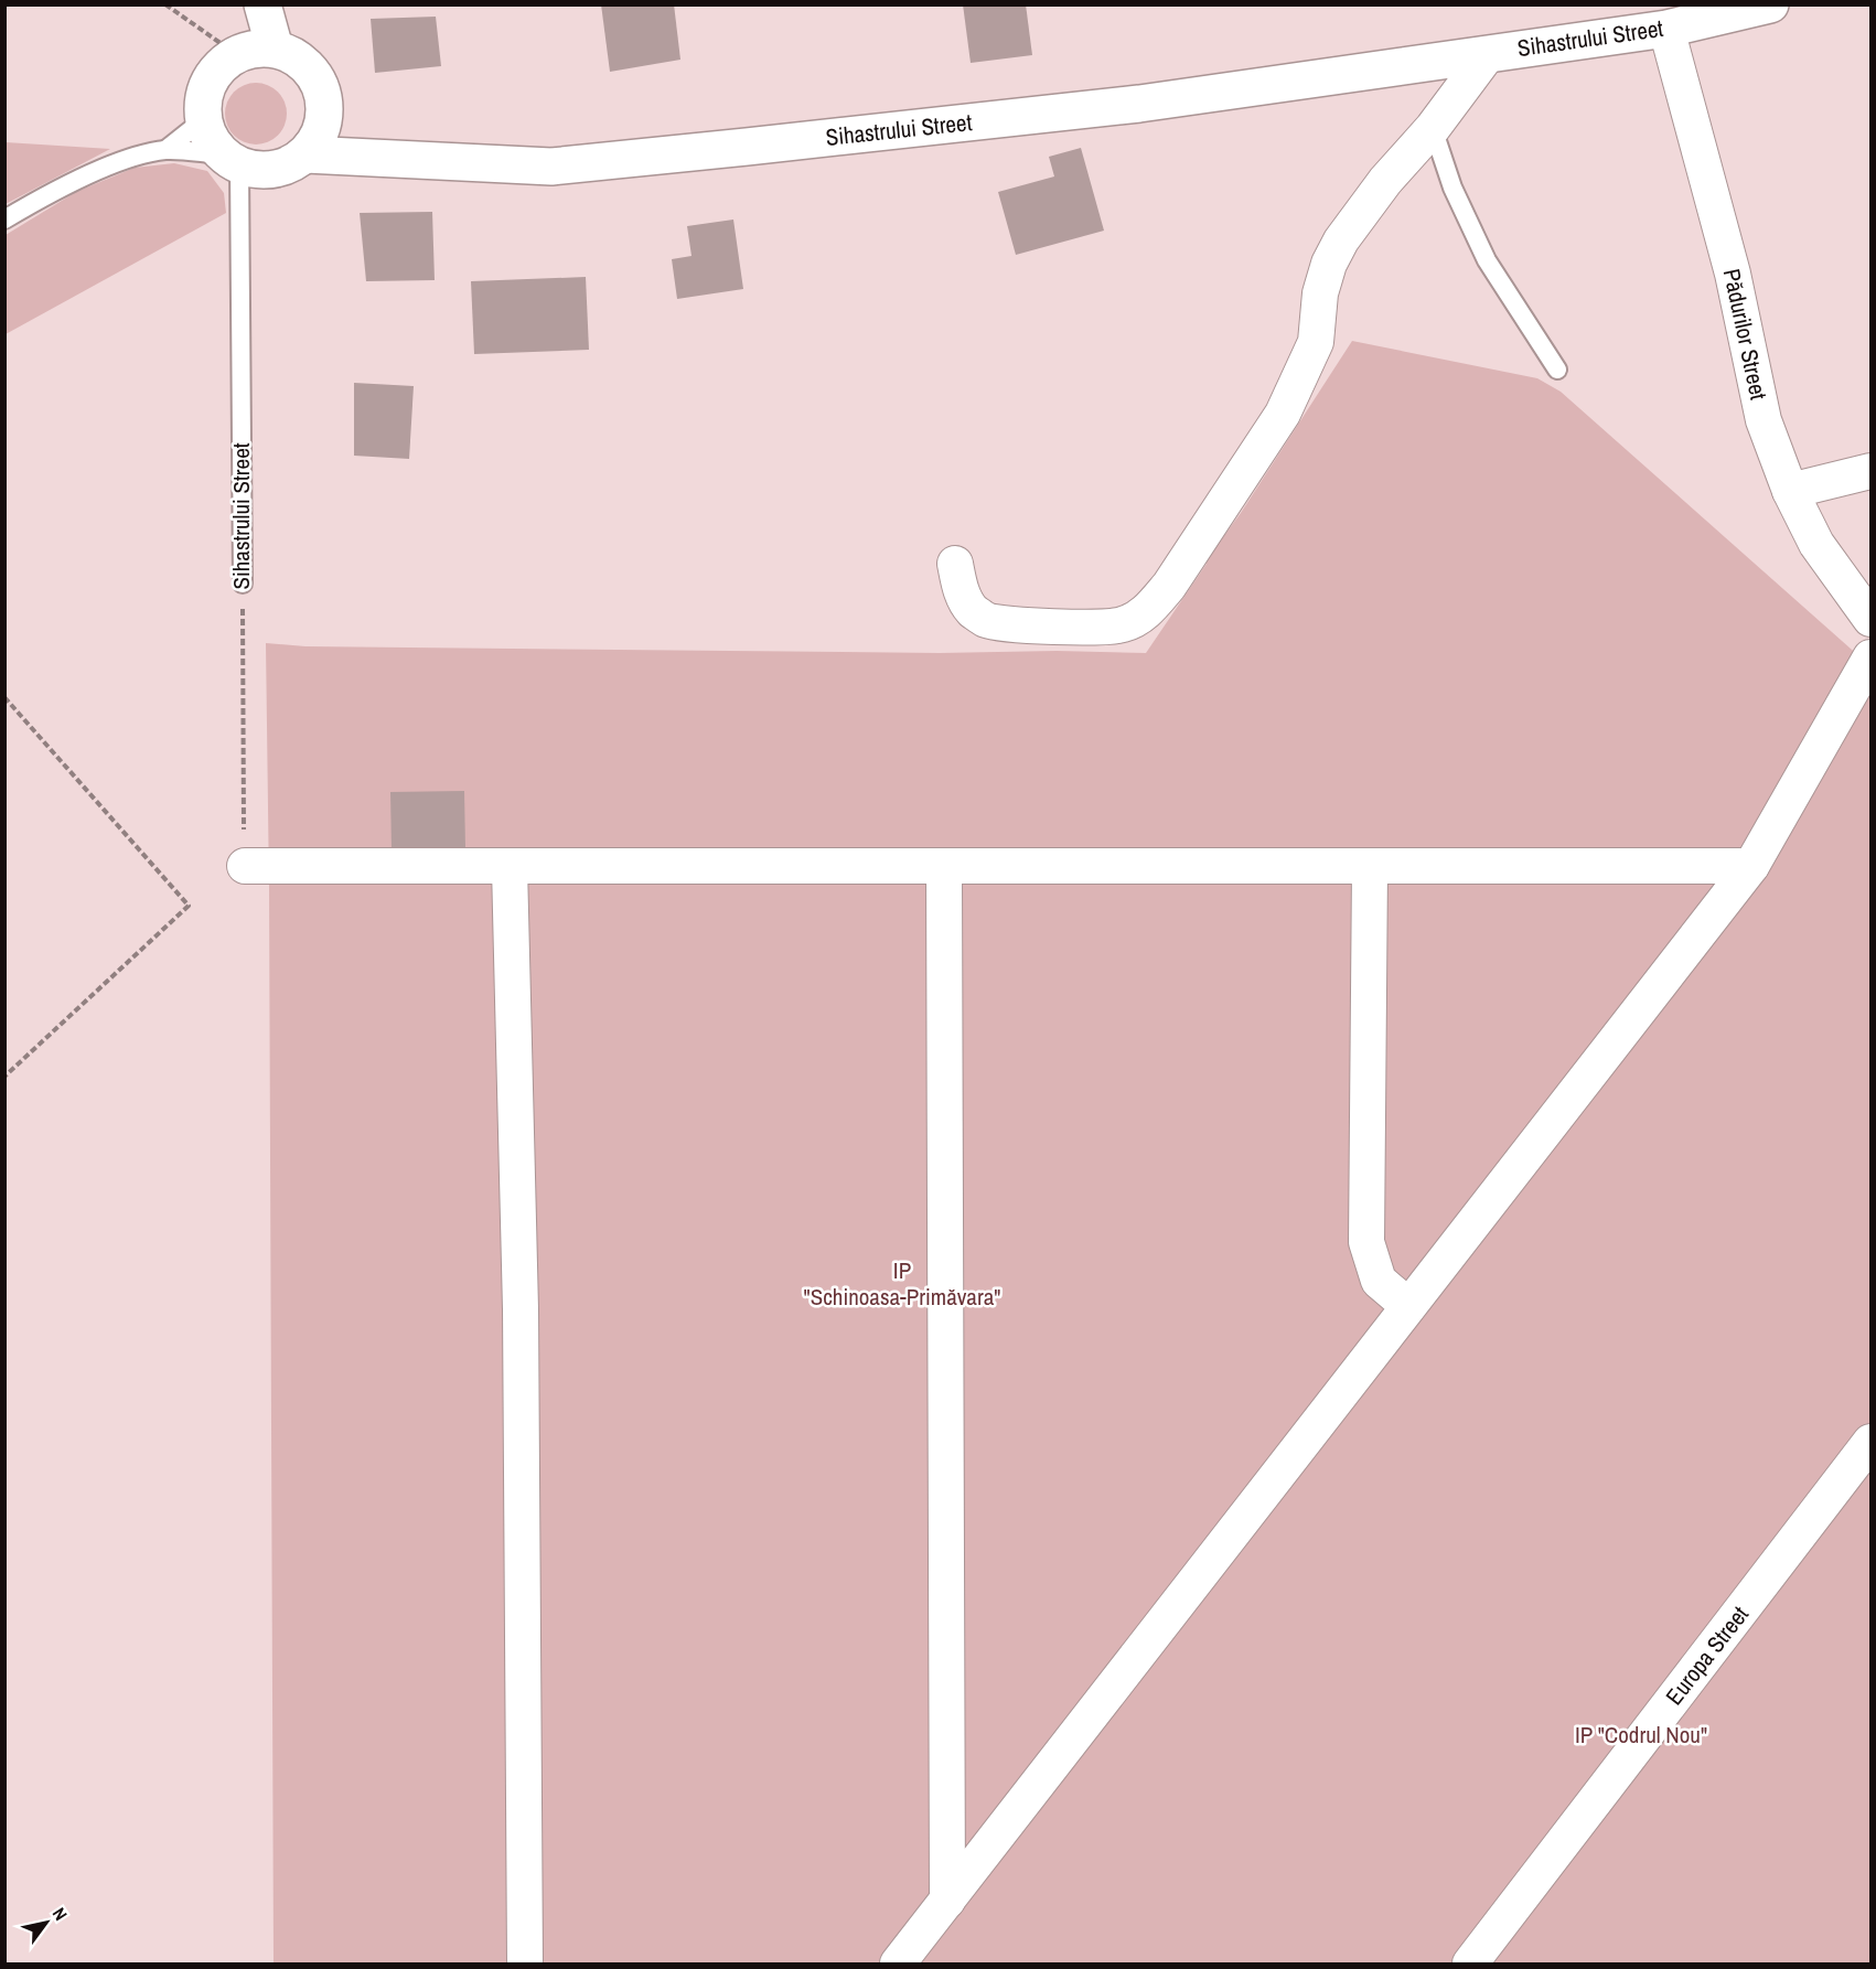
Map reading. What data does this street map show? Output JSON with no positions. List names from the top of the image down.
{
  "streets": {
    "street": ["Sihastrului Street", "Pădurilor Street", "Europa Street"]
  },
  "crossings": [
    ["Sihastrului Street", "Pădurilor Street"]
  ],
  "parks": ["IP \"Schinoasa-Primăvara\"", "IP \"Codrul Nou\""],
  "north": "top right"
}
